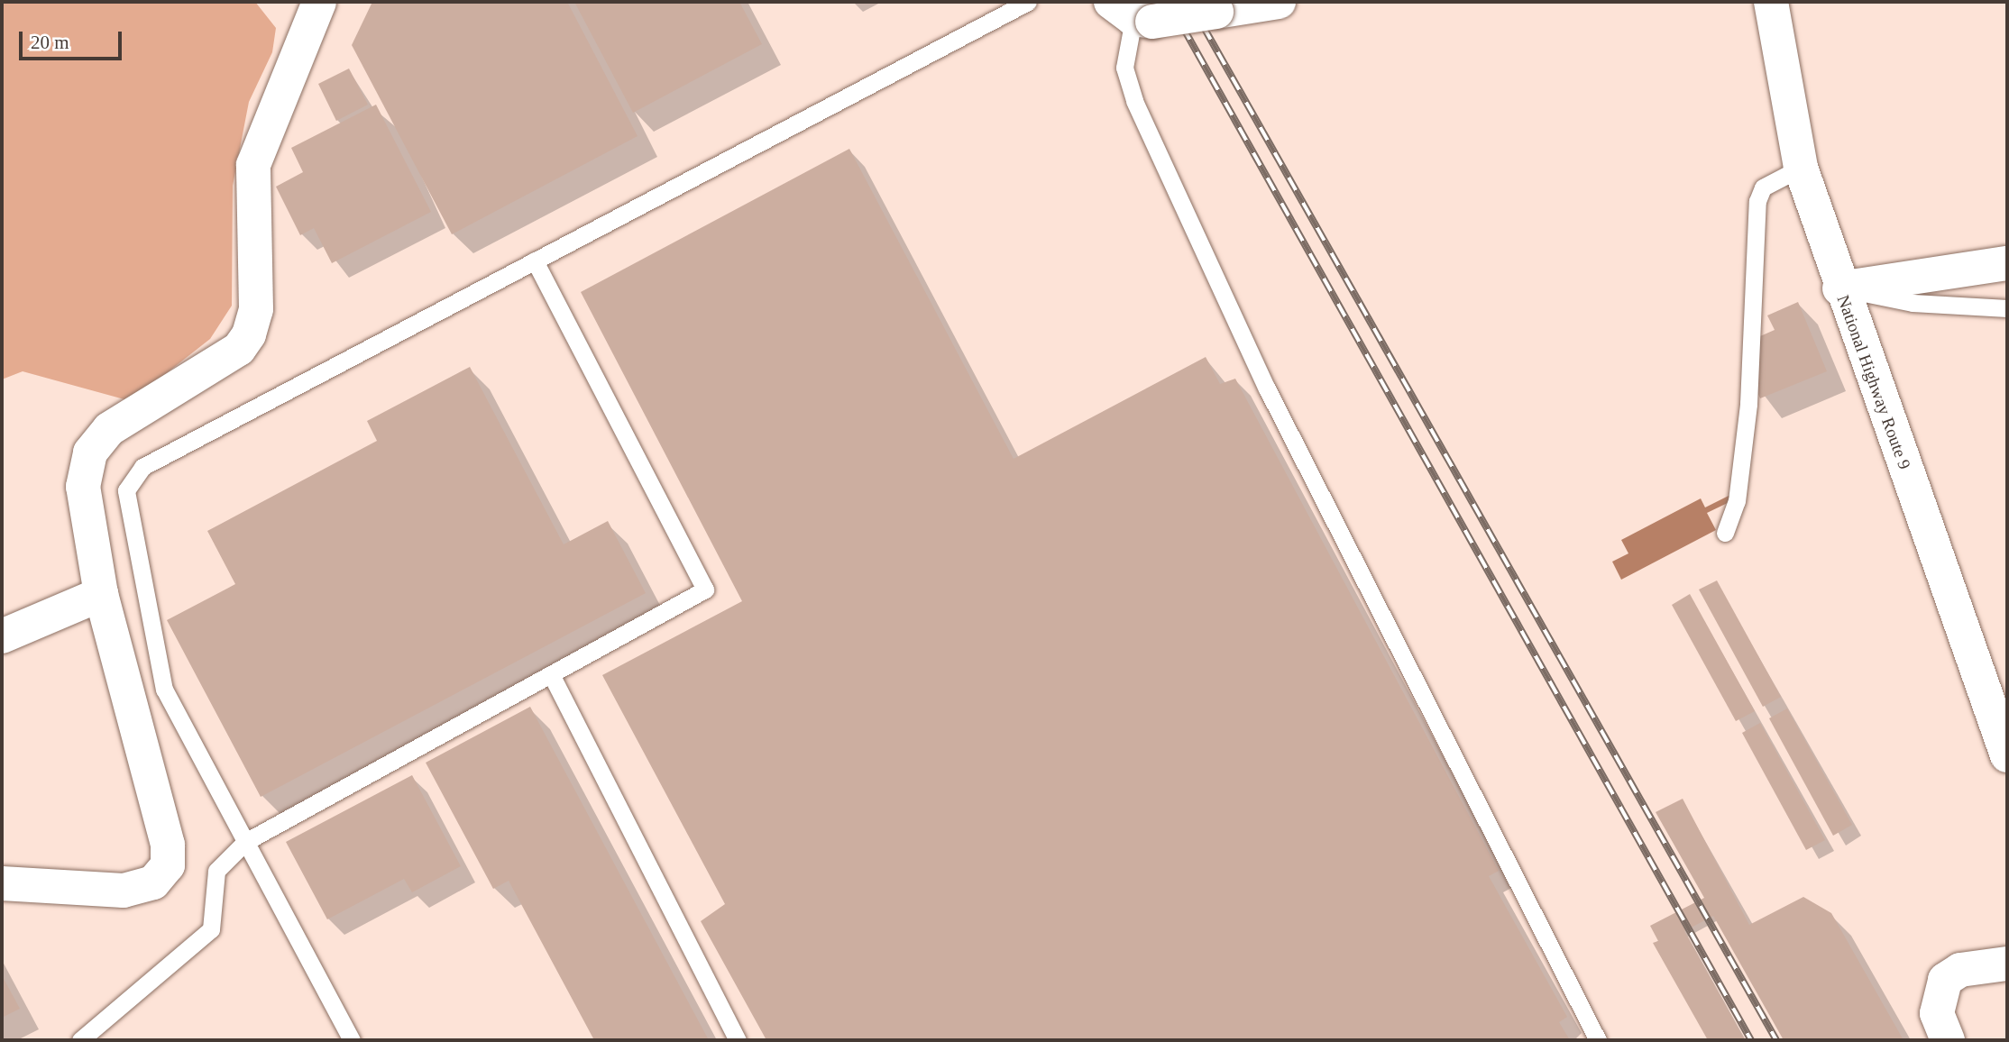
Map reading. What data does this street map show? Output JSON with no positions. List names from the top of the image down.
{
  "streets": {
    "main road": ["National Highway Route 9"]
  },
  "scale_bar": "20 m"
}
